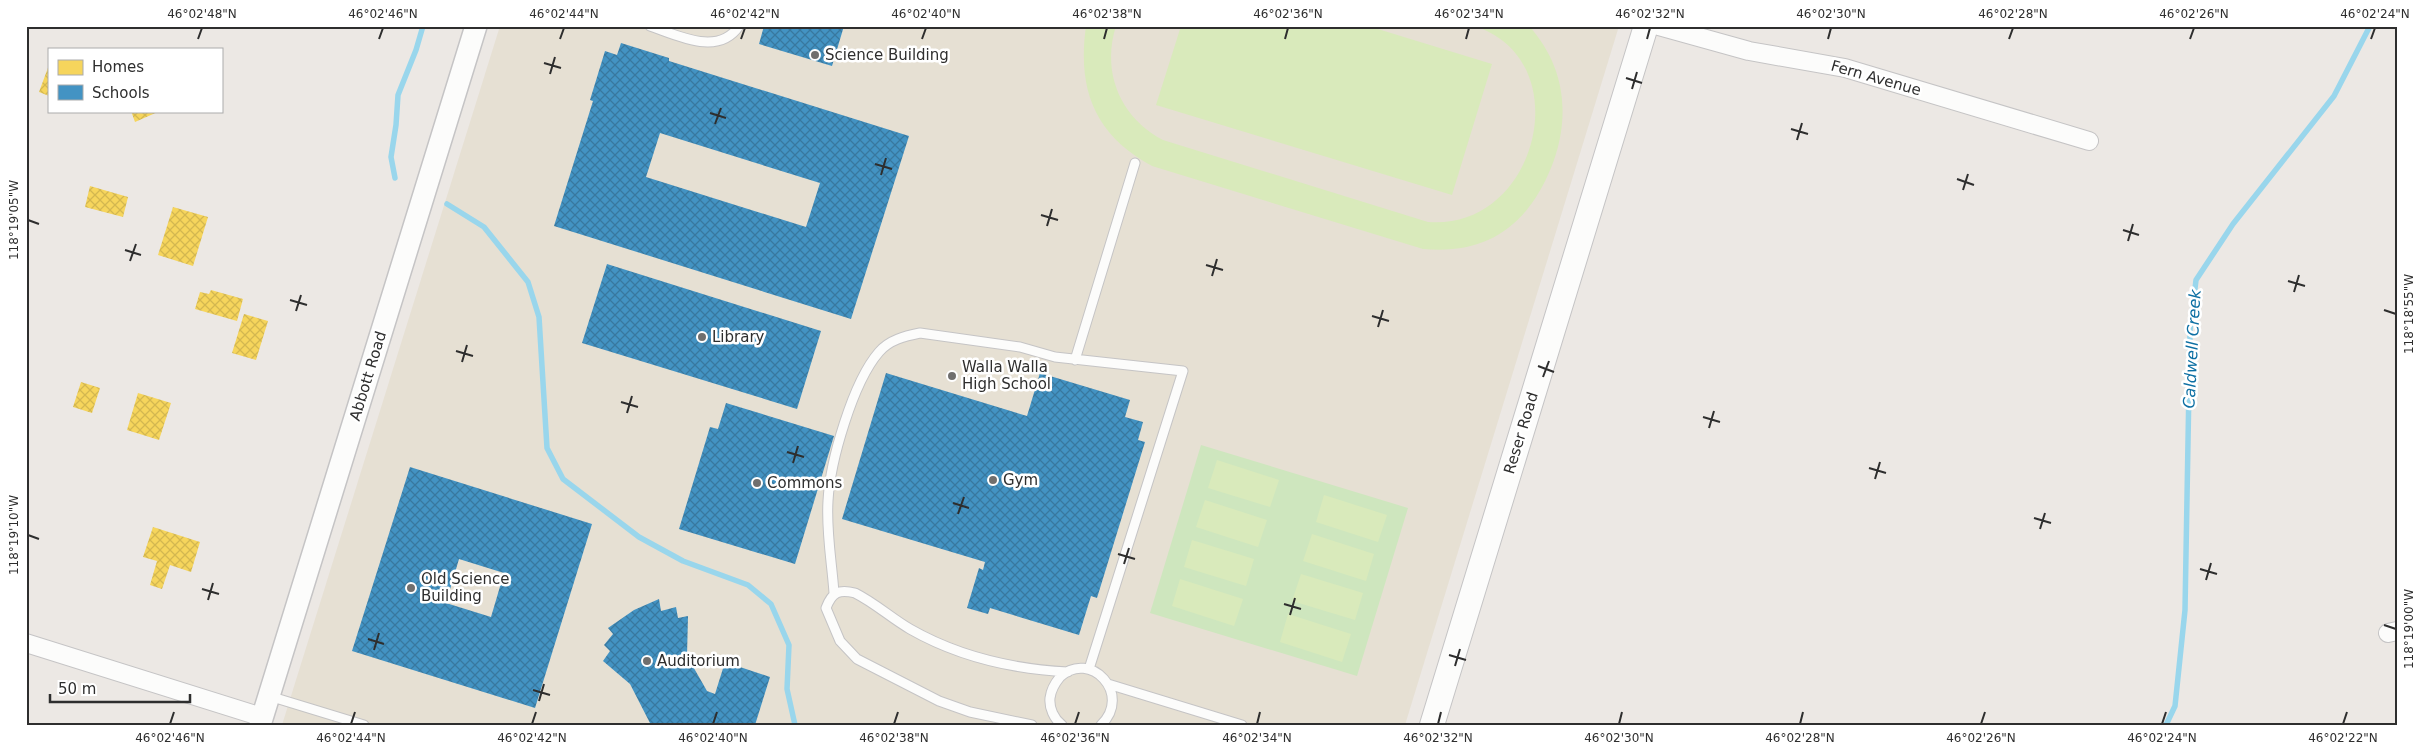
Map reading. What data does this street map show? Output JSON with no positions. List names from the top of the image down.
{
  "streets": {
    "main road": ["Reser Road"],
    "street": ["Fern Avenue", "Abbott Road"]
  },
  "water": ["Caldwell Creek"],
  "places": [
    "Science Building",
    "Library",
    "Walla Walla High School",
    "Gym",
    "Commons",
    "Old Science Building",
    "Auditorium"
  ],
  "legend": ["Homes", "Schools"],
  "scale_bar": "50 m",
  "coordinates": [
    "46°02'48\"N",
    "46°02'46\"N",
    "46°02'44\"N",
    "46°02'42\"N",
    "46°02'40\"N",
    "46°02'38\"N",
    "46°02'36\"N",
    "46°02'34\"N",
    "46°02'32\"N",
    "46°02'30\"N",
    "46°02'28\"N",
    "46°02'26\"N",
    "46°02'24\"N",
    "118°19'05\"W",
    "118°18'55\"W",
    "118°19'10\"W",
    "118°19'00\"W",
    "46°02'22\"N"
  ]
}
